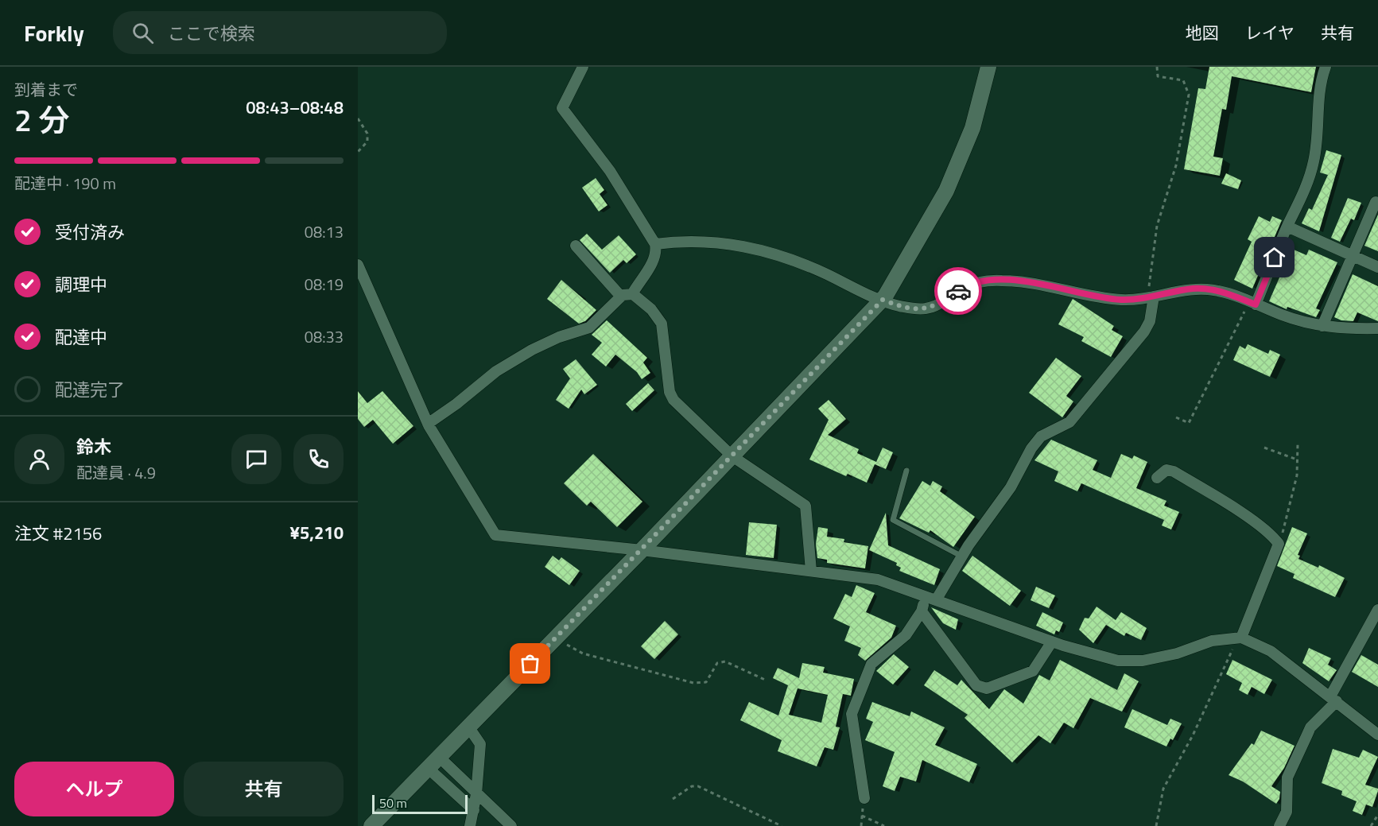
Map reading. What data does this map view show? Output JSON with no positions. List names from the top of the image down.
{
  "scale_bar": "50 m",
  "page": {
    "header": "Forkly",
    "search": "ここで検索",
    "nav": ["地図", "レイヤ", "共有"],
    "heading": ["2 分", "到着まで", "08:43–08:48"],
    "panel": [
      "鈴木",
      "配達員 · 4.9",
      "注文 #2156",
      "¥5,210"
    ],
    "bar": "配達中 · 190 m",
    "list": [
      ["受付済み", "08:13"],
      ["調理中", "08:19"],
      ["配達中", "08:33"],
      "配達完了"
    ],
    "buttons": ["ヘルプ", "共有"],
    "scale": "50 m"
  }
}
